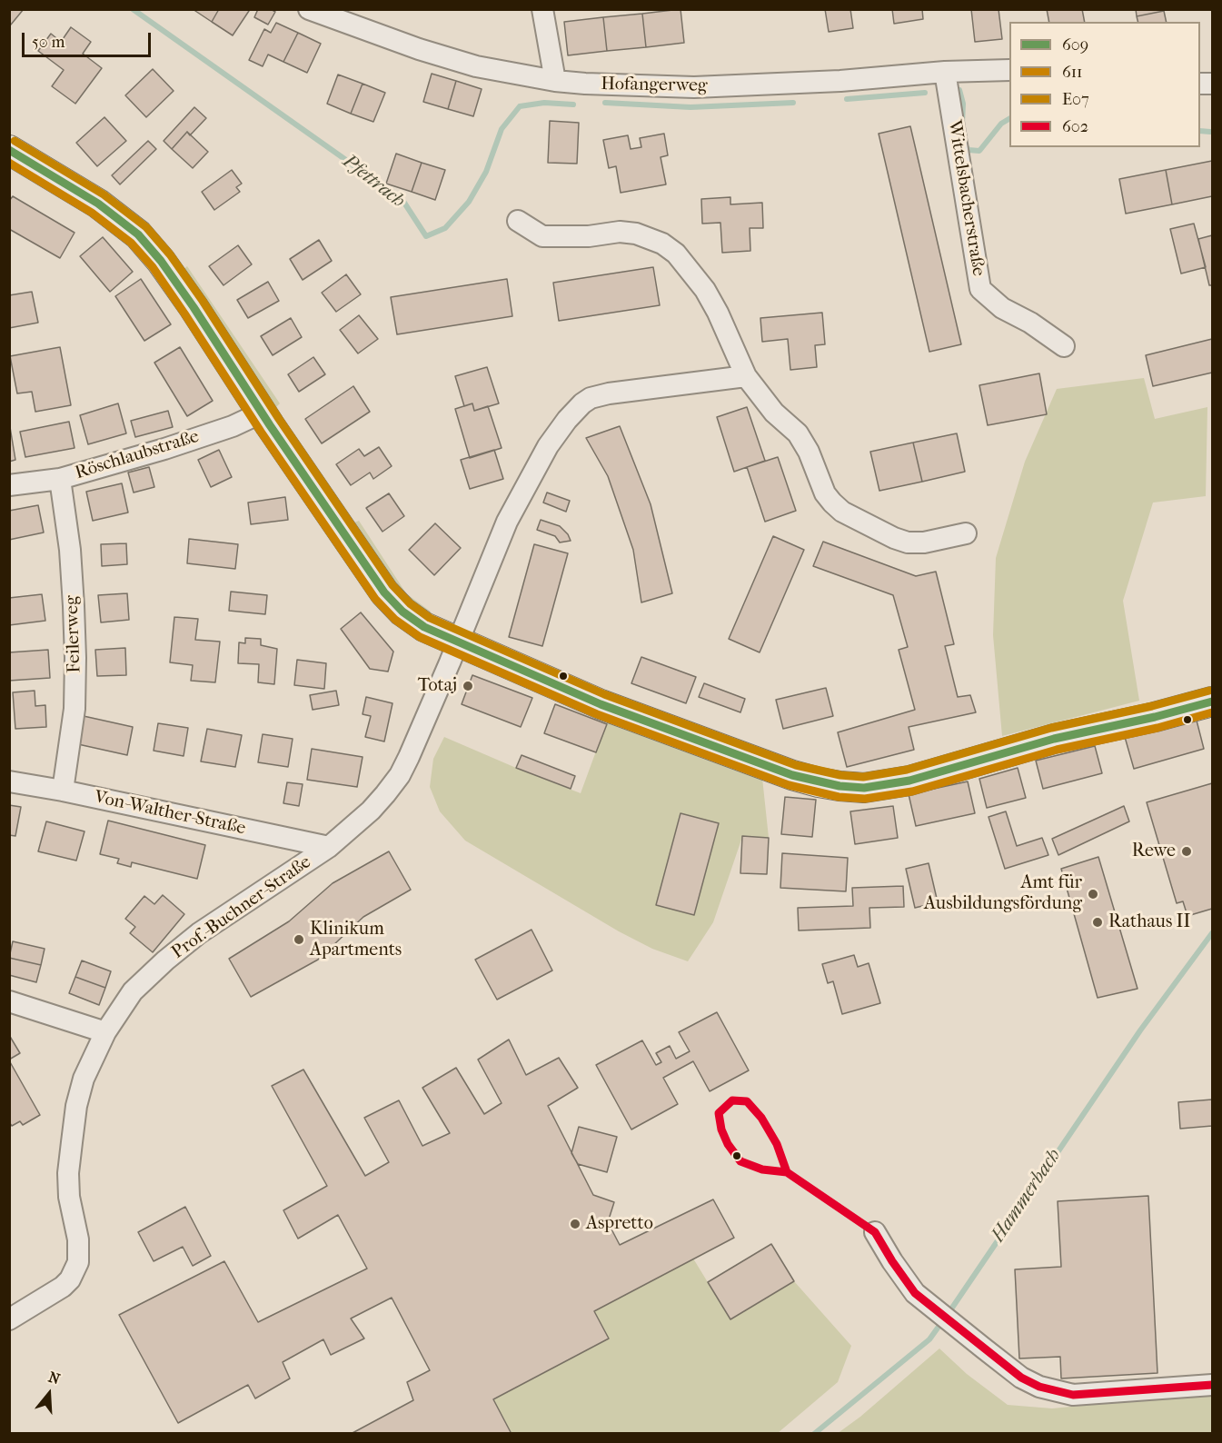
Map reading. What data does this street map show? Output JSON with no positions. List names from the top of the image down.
{
  "streets": {
    "street": [
      "Hofangerweg",
      "Wittelsbacherstraße",
      "Röschlaubstraße",
      "Feilerweg",
      "Von-Walther-Straße",
      "Prof.-Buchner-Straße"
    ]
  },
  "crossings": [
    ["Hofangerweg", "Wittelsbacherstraße"],
    ["Röschlaubstraße", "Feilerweg"],
    ["Feilerweg", "Von-Walther-Straße"],
    ["Von-Walther-Straße", "Prof.-Buchner-Straße"]
  ],
  "water": ["Pfettrach", "Hammerbach"],
  "places": [
    "Totaj",
    "Rewe",
    "Amt für Ausbildungsfördung",
    "Rathaus II",
    "Klinikum Apartments",
    "Aspretto"
  ],
  "lines": [
    "transit line E07",
    "transit line 609",
    "transit line 611",
    "transit line 602"
  ],
  "legend": [
    "609",
    "611",
    "E07",
    "602"
  ],
  "scale_bar": "50 m",
  "north": "top"
}
